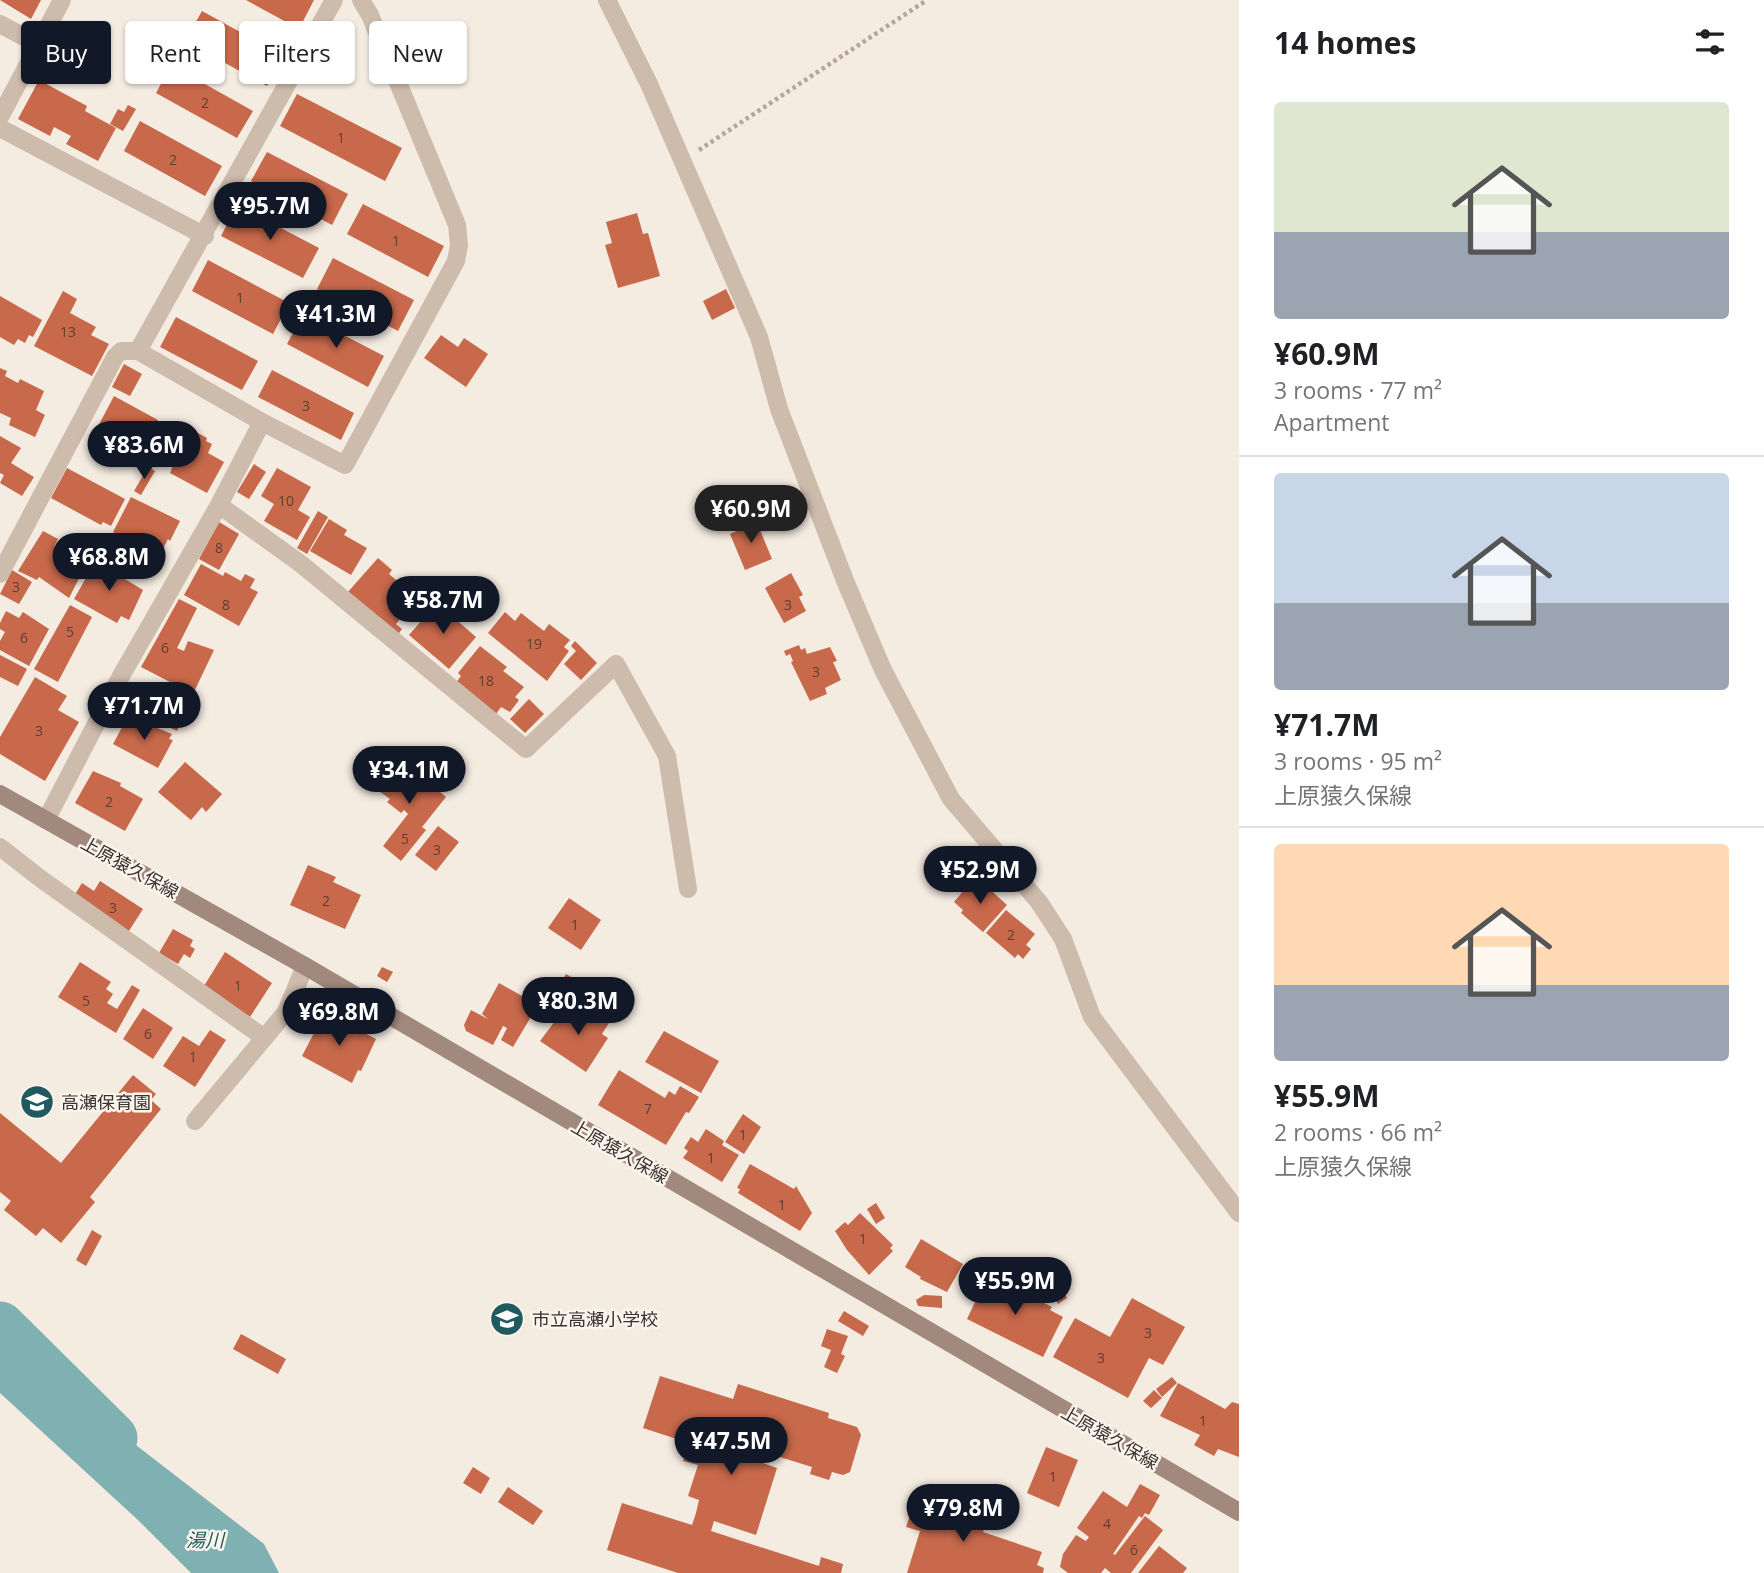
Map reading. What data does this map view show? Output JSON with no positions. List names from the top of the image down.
{
  "streets": {
    "main road": ["上原猿久保線"]
  },
  "water": ["湯川"],
  "places": {
    "school or university": ["高瀬保育園", "市立高瀬小学校"]
  },
  "house_numbers": [
    "2",
    "1",
    "2",
    "1",
    "1",
    "13",
    "3",
    "10",
    "8",
    "3",
    "8",
    "3",
    "5",
    "6",
    "19",
    "6",
    "3",
    "18",
    "3",
    "2",
    "5",
    "3",
    "2",
    "3",
    "1",
    "2",
    "1",
    "5",
    "6",
    "1",
    "7",
    "1",
    "1",
    "1",
    "1",
    "3",
    "3",
    "1",
    "1",
    "4",
    "6"
  ],
  "page": {
    "heading": "14 homes",
    "chip": [
      "Buy",
      "Rent",
      "Filters",
      "New"
    ],
    "list": [
      {
        "name": "¥60.9M",
        "note": "3 rooms · 77 m² · Apartment"
      },
      {
        "name": "¥71.7M",
        "note": "3 rooms · 95 m² · 上原猿久保線"
      },
      {
        "name": "¥55.9M",
        "note": "2 rooms · 66 m² · 上原猿久保線"
      }
    ],
    "price": [
      "¥95.7M",
      "¥41.3M",
      "¥83.6M",
      "¥60.9M",
      "¥68.8M",
      "¥58.7M",
      "¥71.7M",
      "¥34.1M",
      "¥52.9M",
      "¥80.3M",
      "¥69.8M",
      "¥55.9M",
      "¥47.5M",
      "¥79.8M"
    ]
  }
}
